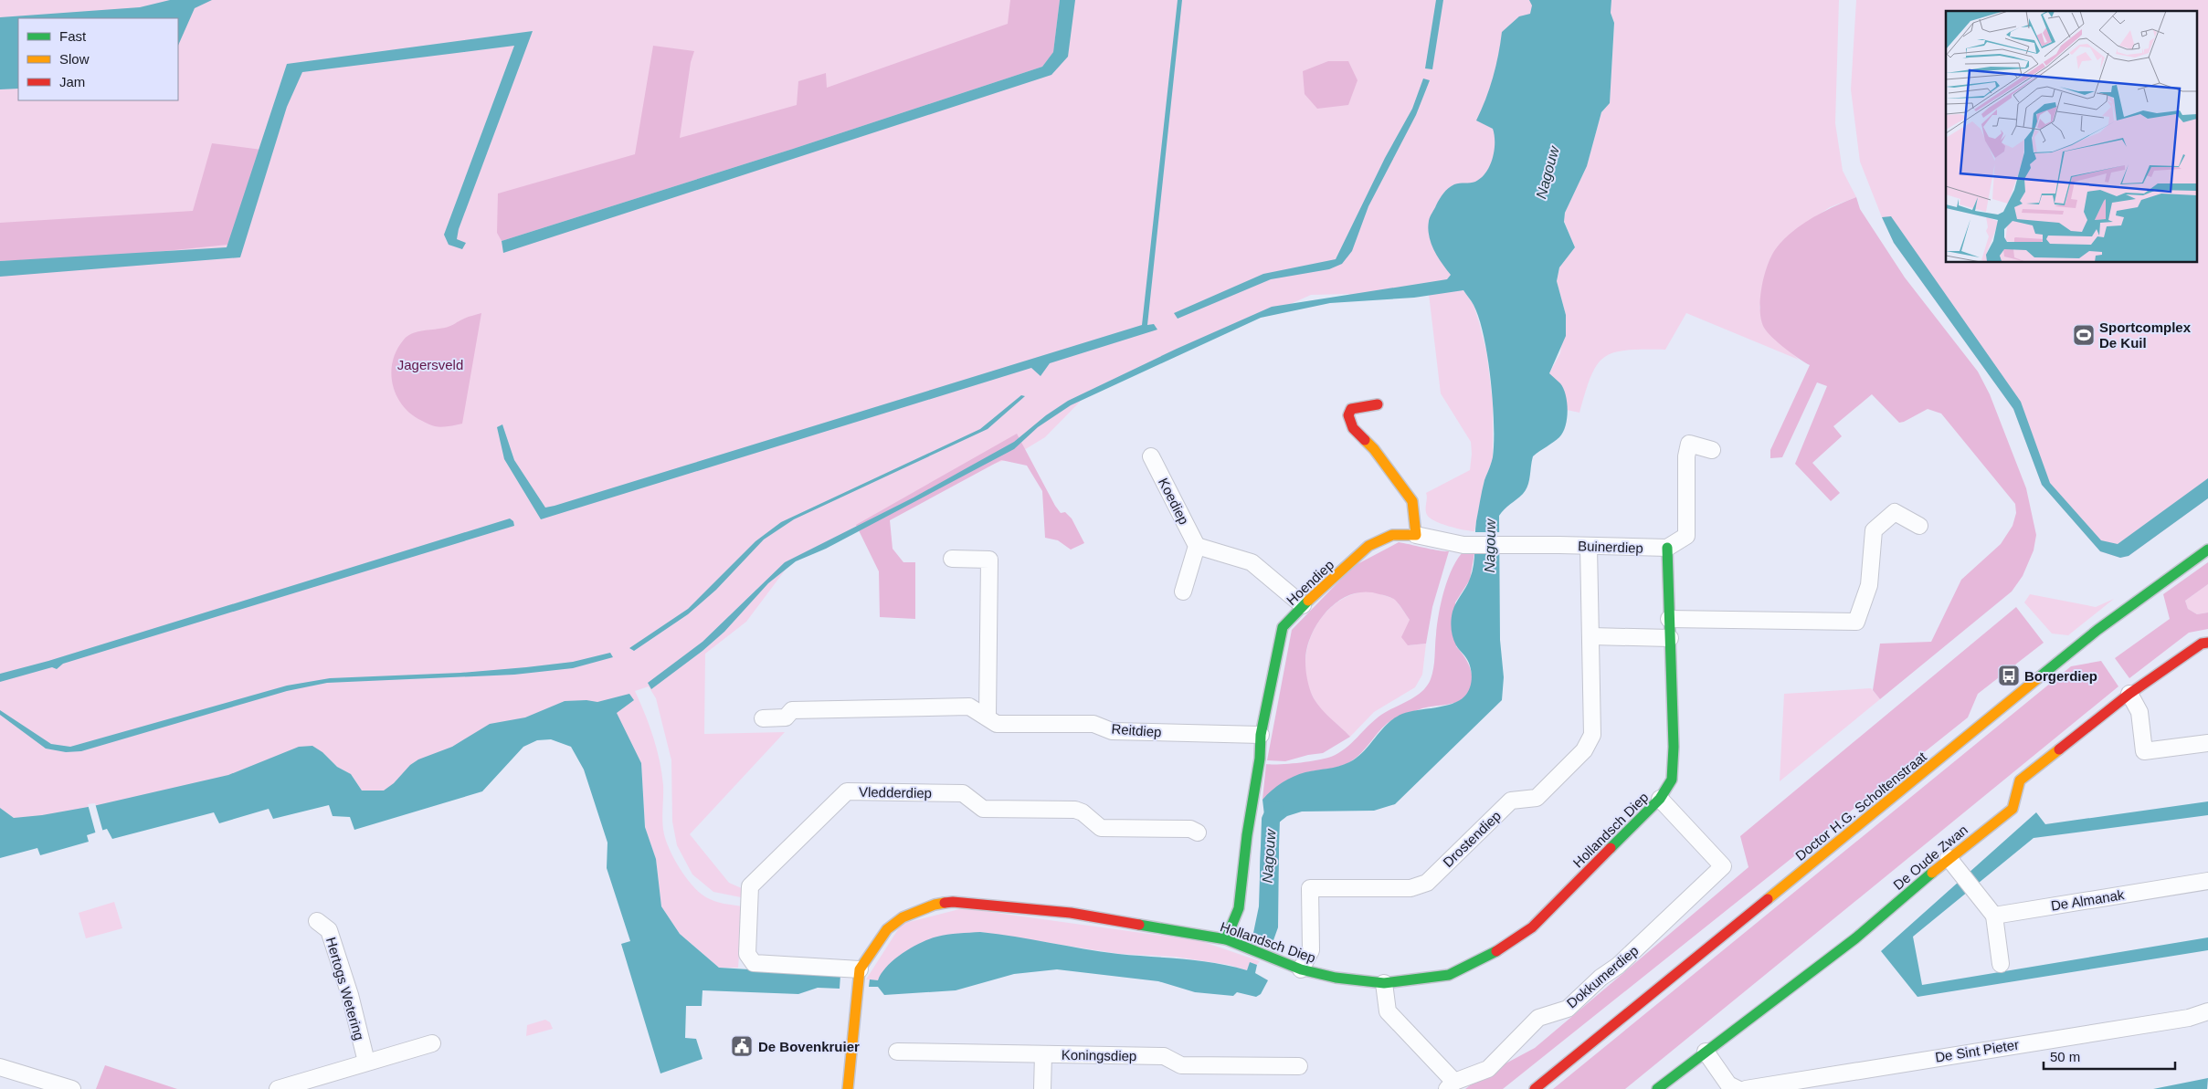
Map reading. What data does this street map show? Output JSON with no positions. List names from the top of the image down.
{
  "streets": {
    "street": [
      "Koediep",
      "Buinerdiep",
      "Hoendiep",
      "Reitdiep",
      "Vledderdiep",
      "Doctor H.G. Scholtenstraat",
      "Hollandsch Diep",
      "Drostendiep",
      "De Oude Zwan",
      "De Almanak",
      "Dokkumerdiep",
      "Hertogs Wetering",
      "De Sint Pieter",
      "Koningsdiep"
    ]
  },
  "crossings": [
    ["Buinerdiep", "Hoendiep"],
    ["Buinerdiep", "Hollandsch Diep"],
    ["Buinerdiep", "Drostendiep"],
    ["Hoendiep", "Reitdiep"],
    ["Hoendiep", "Hollandsch Diep"],
    ["Vledderdiep", "Hollandsch Diep"],
    ["Hollandsch Diep", "Drostendiep"],
    ["Hollandsch Diep", "Dokkumerdiep"]
  ],
  "water": ["Nagouw"],
  "parks": ["Jagersveld"],
  "places": {
    "sports": ["Sportcomplex De Kuil"],
    "bus stop": ["Borgerdiep"],
    "public building": ["De Bovenkruier"]
  },
  "legend": ["Fast", "Slow", "Jam"],
  "scale_bar": "50 m"
}
